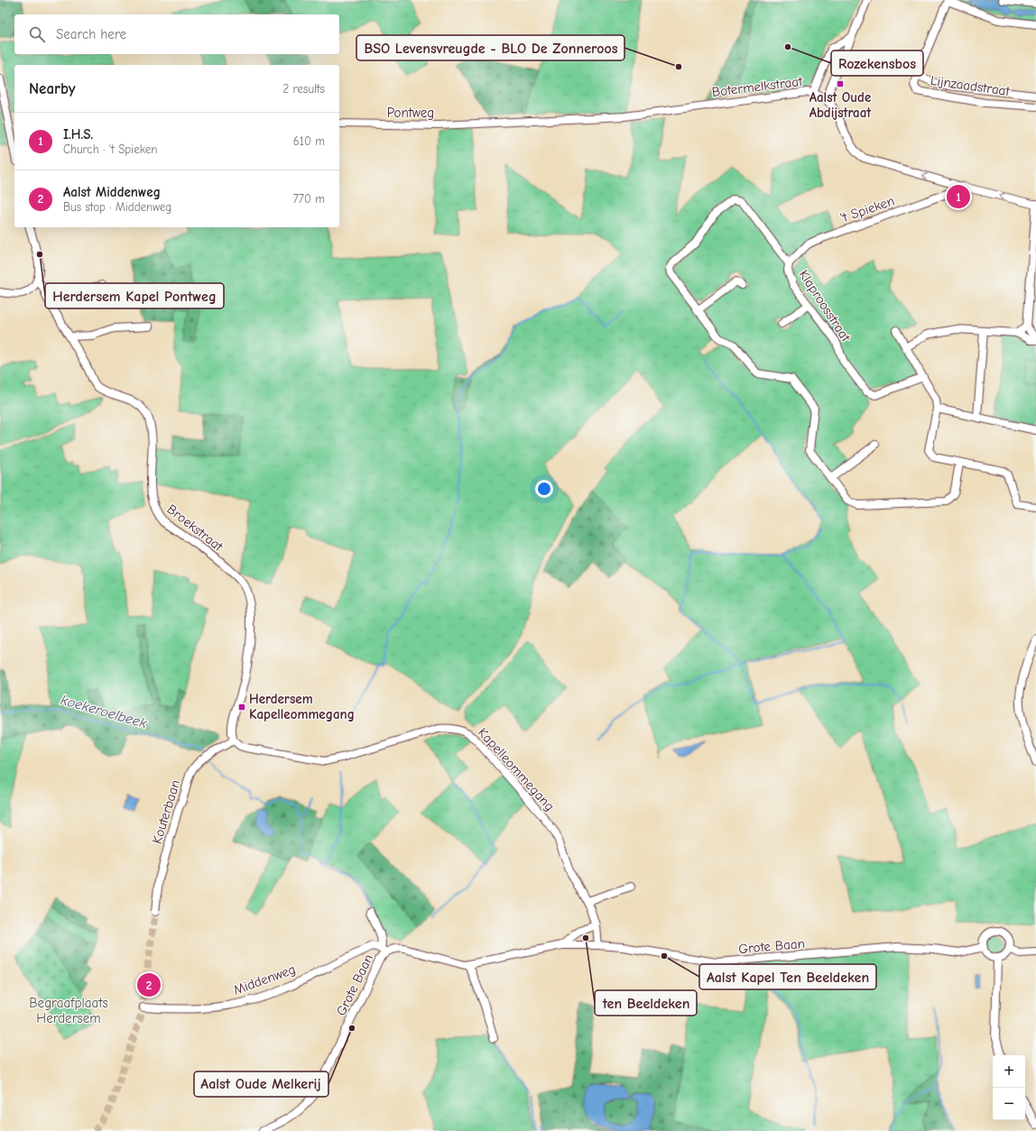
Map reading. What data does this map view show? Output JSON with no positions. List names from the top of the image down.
{
  "streets": {
    "street": [
      "Lijnzaadstraat",
      "Botermelkstraat",
      "Pontweg",
      "'t Spieken",
      "Klaproosstraat",
      "Broekstraat",
      "Kapelleommegang",
      "Kouterbaan",
      "Grote Baan",
      "Middenweg"
    ]
  },
  "crossings": [
    ["Botermelkstraat", "Pontweg"],
    ["Botermelkstraat", "'t Spieken"],
    ["'t Spieken", "Klaproosstraat"],
    ["Broekstraat", "Kapelleommegang"],
    ["Broekstraat", "Kouterbaan"],
    ["Kapelleommegang", "Kouterbaan"],
    ["Kapelleommegang", "Grote Baan"],
    ["Grote Baan", "Middenweg"]
  ],
  "one_way": ["Botermelkstraat"],
  "water": ["koekeroelbeek"],
  "parks": ["Begraafplaats Herdersem"],
  "places": {
    "other": [
      "Rozekensbos",
      "BSO Levensvreugde - BLO De Zonneroos",
      "Herdersem Kapel Pontweg",
      "ten Beeldeken",
      "Aalst Kapel Ten Beeldeken",
      "Aalst Oude Melkerij"
    ],
    "transit": ["Aalst Oude Abdijstraat", "Herdersem Kapelleommegang"]
  },
  "page": {
    "search": "Search here",
    "heading": ["Nearby", "2 results"],
    "list": [
      {
        "mark": "1",
        "name": "I.H.S.",
        "note": "Church · 't Spieken",
        "value": "610 m"
      },
      {
        "mark": "2",
        "name": "Aalst Middenweg",
        "note": "Bus stop · Middenweg",
        "value": "770 m"
      }
    ],
    "pins": ["1", "2"],
    "map_buttons": ["+", "−"]
  }
}
